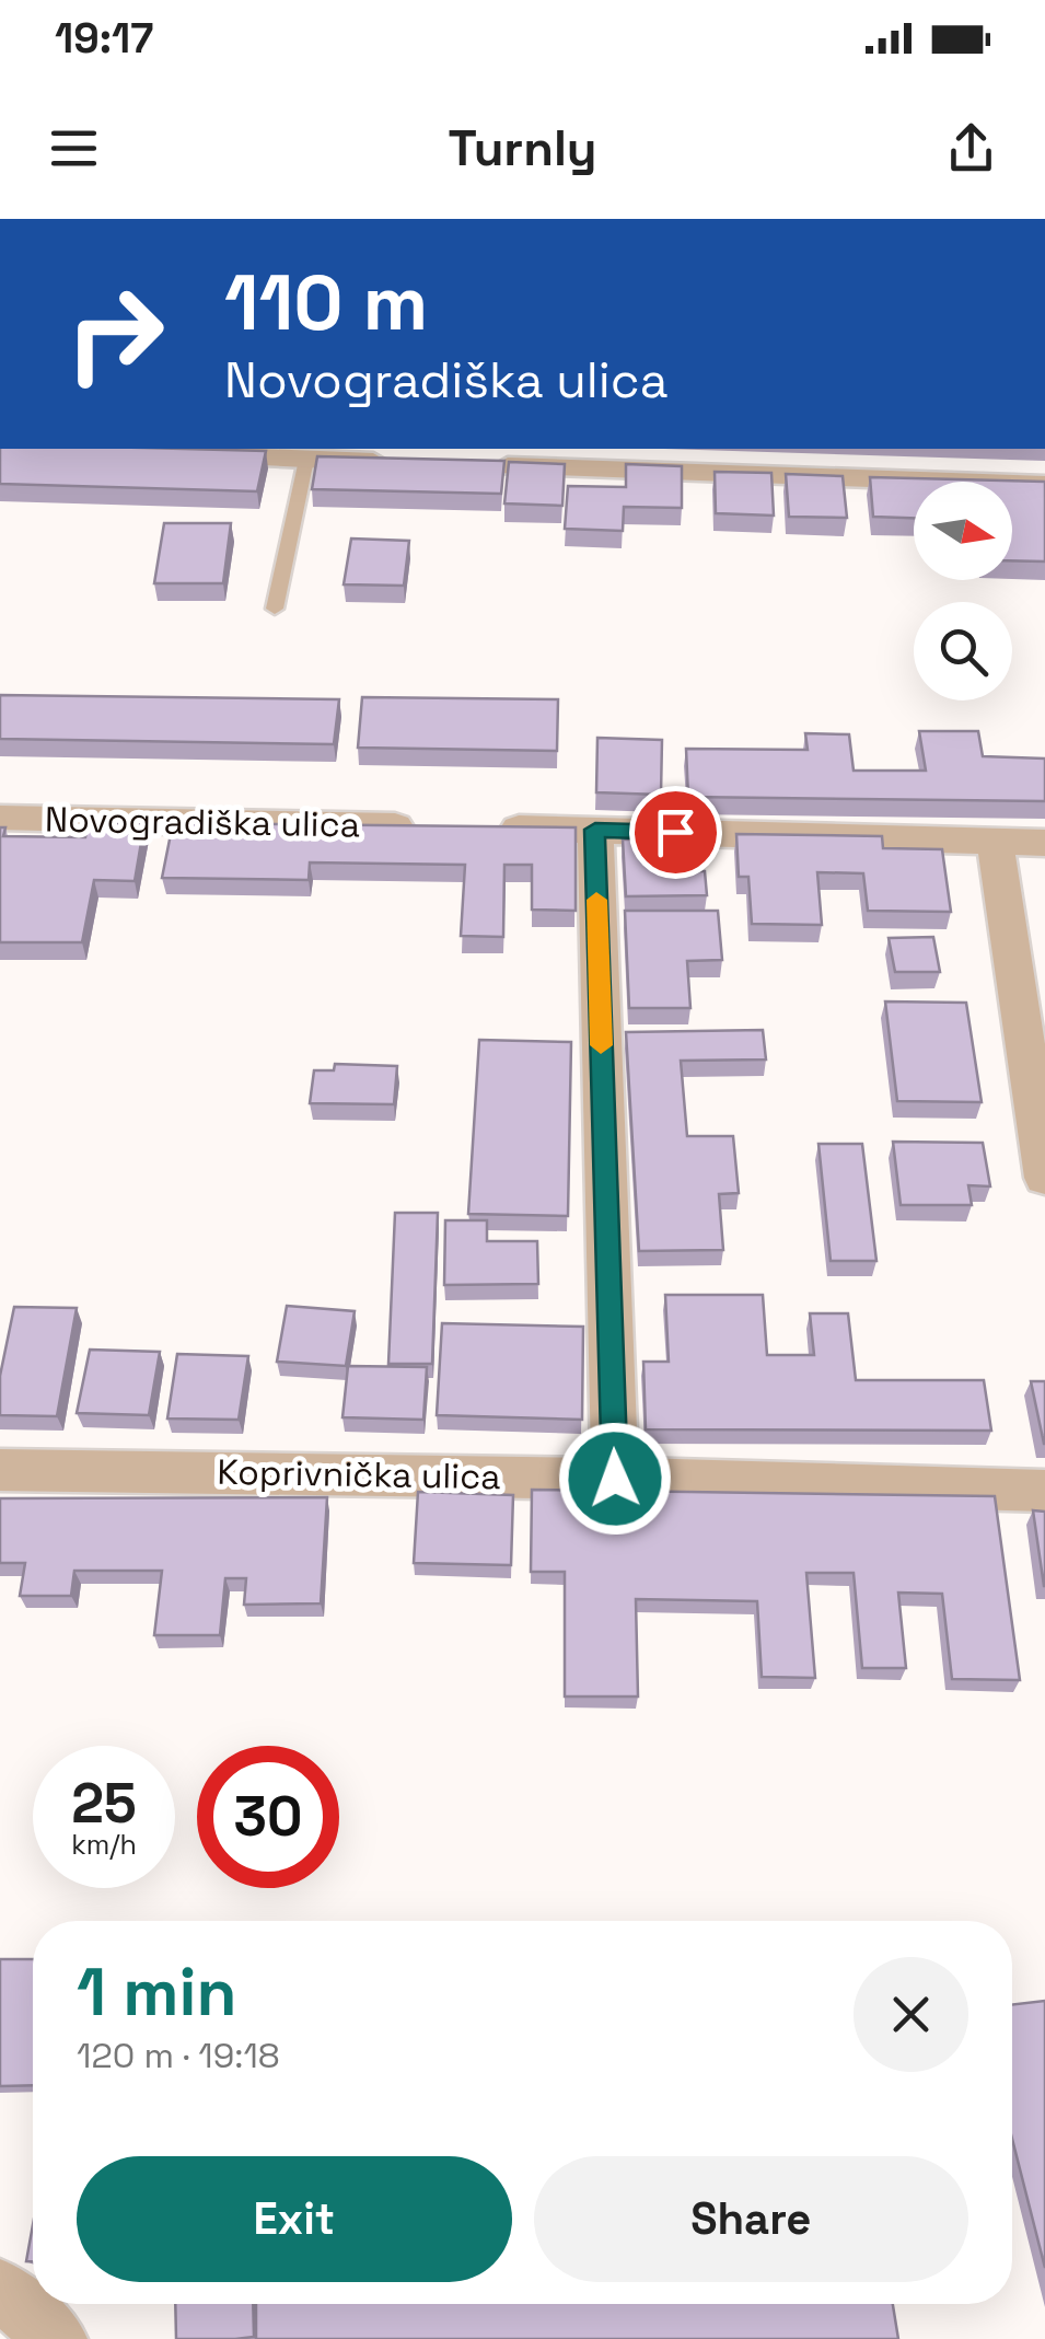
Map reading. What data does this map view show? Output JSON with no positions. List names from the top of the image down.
{
  "streets": {
    "street": ["Novogradiška ulica", "Koprivnička ulica"]
  },
  "north": "right",
  "page": {
    "status": "19:17",
    "header": "Turnly",
    "turn": ["110 m", "Novogradiška ulica"],
    "speed": "25 km/h",
    "limit": "30",
    "heading": ["1 min", "120 m · 19:18"],
    "buttons": ["Exit", "Share"]
  }
}
